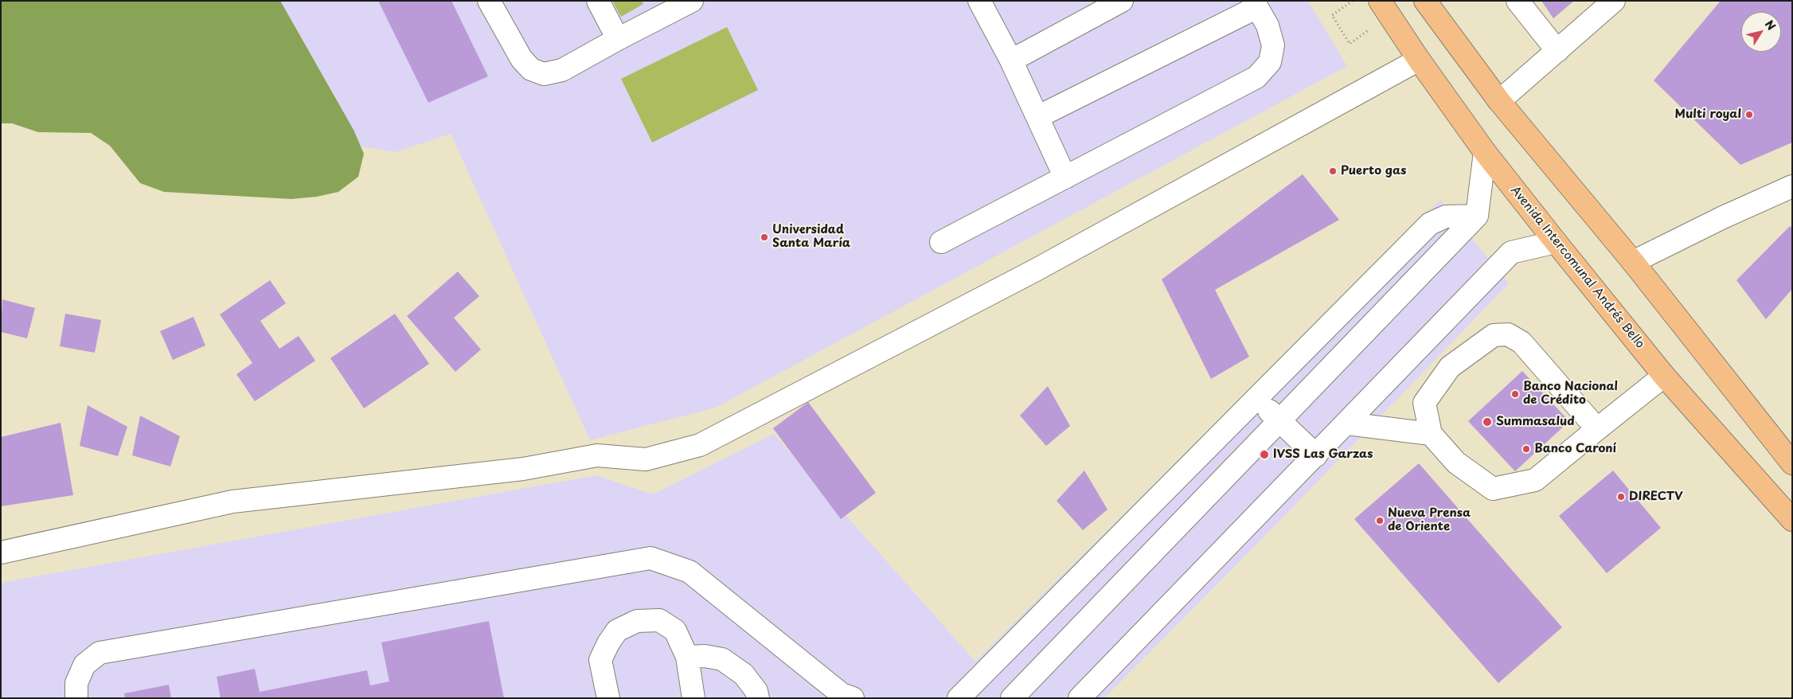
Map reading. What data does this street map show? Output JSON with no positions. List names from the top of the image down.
{
  "streets": {
    "main road": ["Avenida Intercomunal Andrés Bello"]
  },
  "places": [
    "Multi royal",
    "Puerto gas",
    "Universidad Santa María",
    "Banco Nacional de Crédito",
    "Summasalud",
    "Banco Caroní",
    "IVSS Las Garzas",
    "DIRECTV",
    "Nueva Prensa de Oriente"
  ],
  "north": "top right"
}
